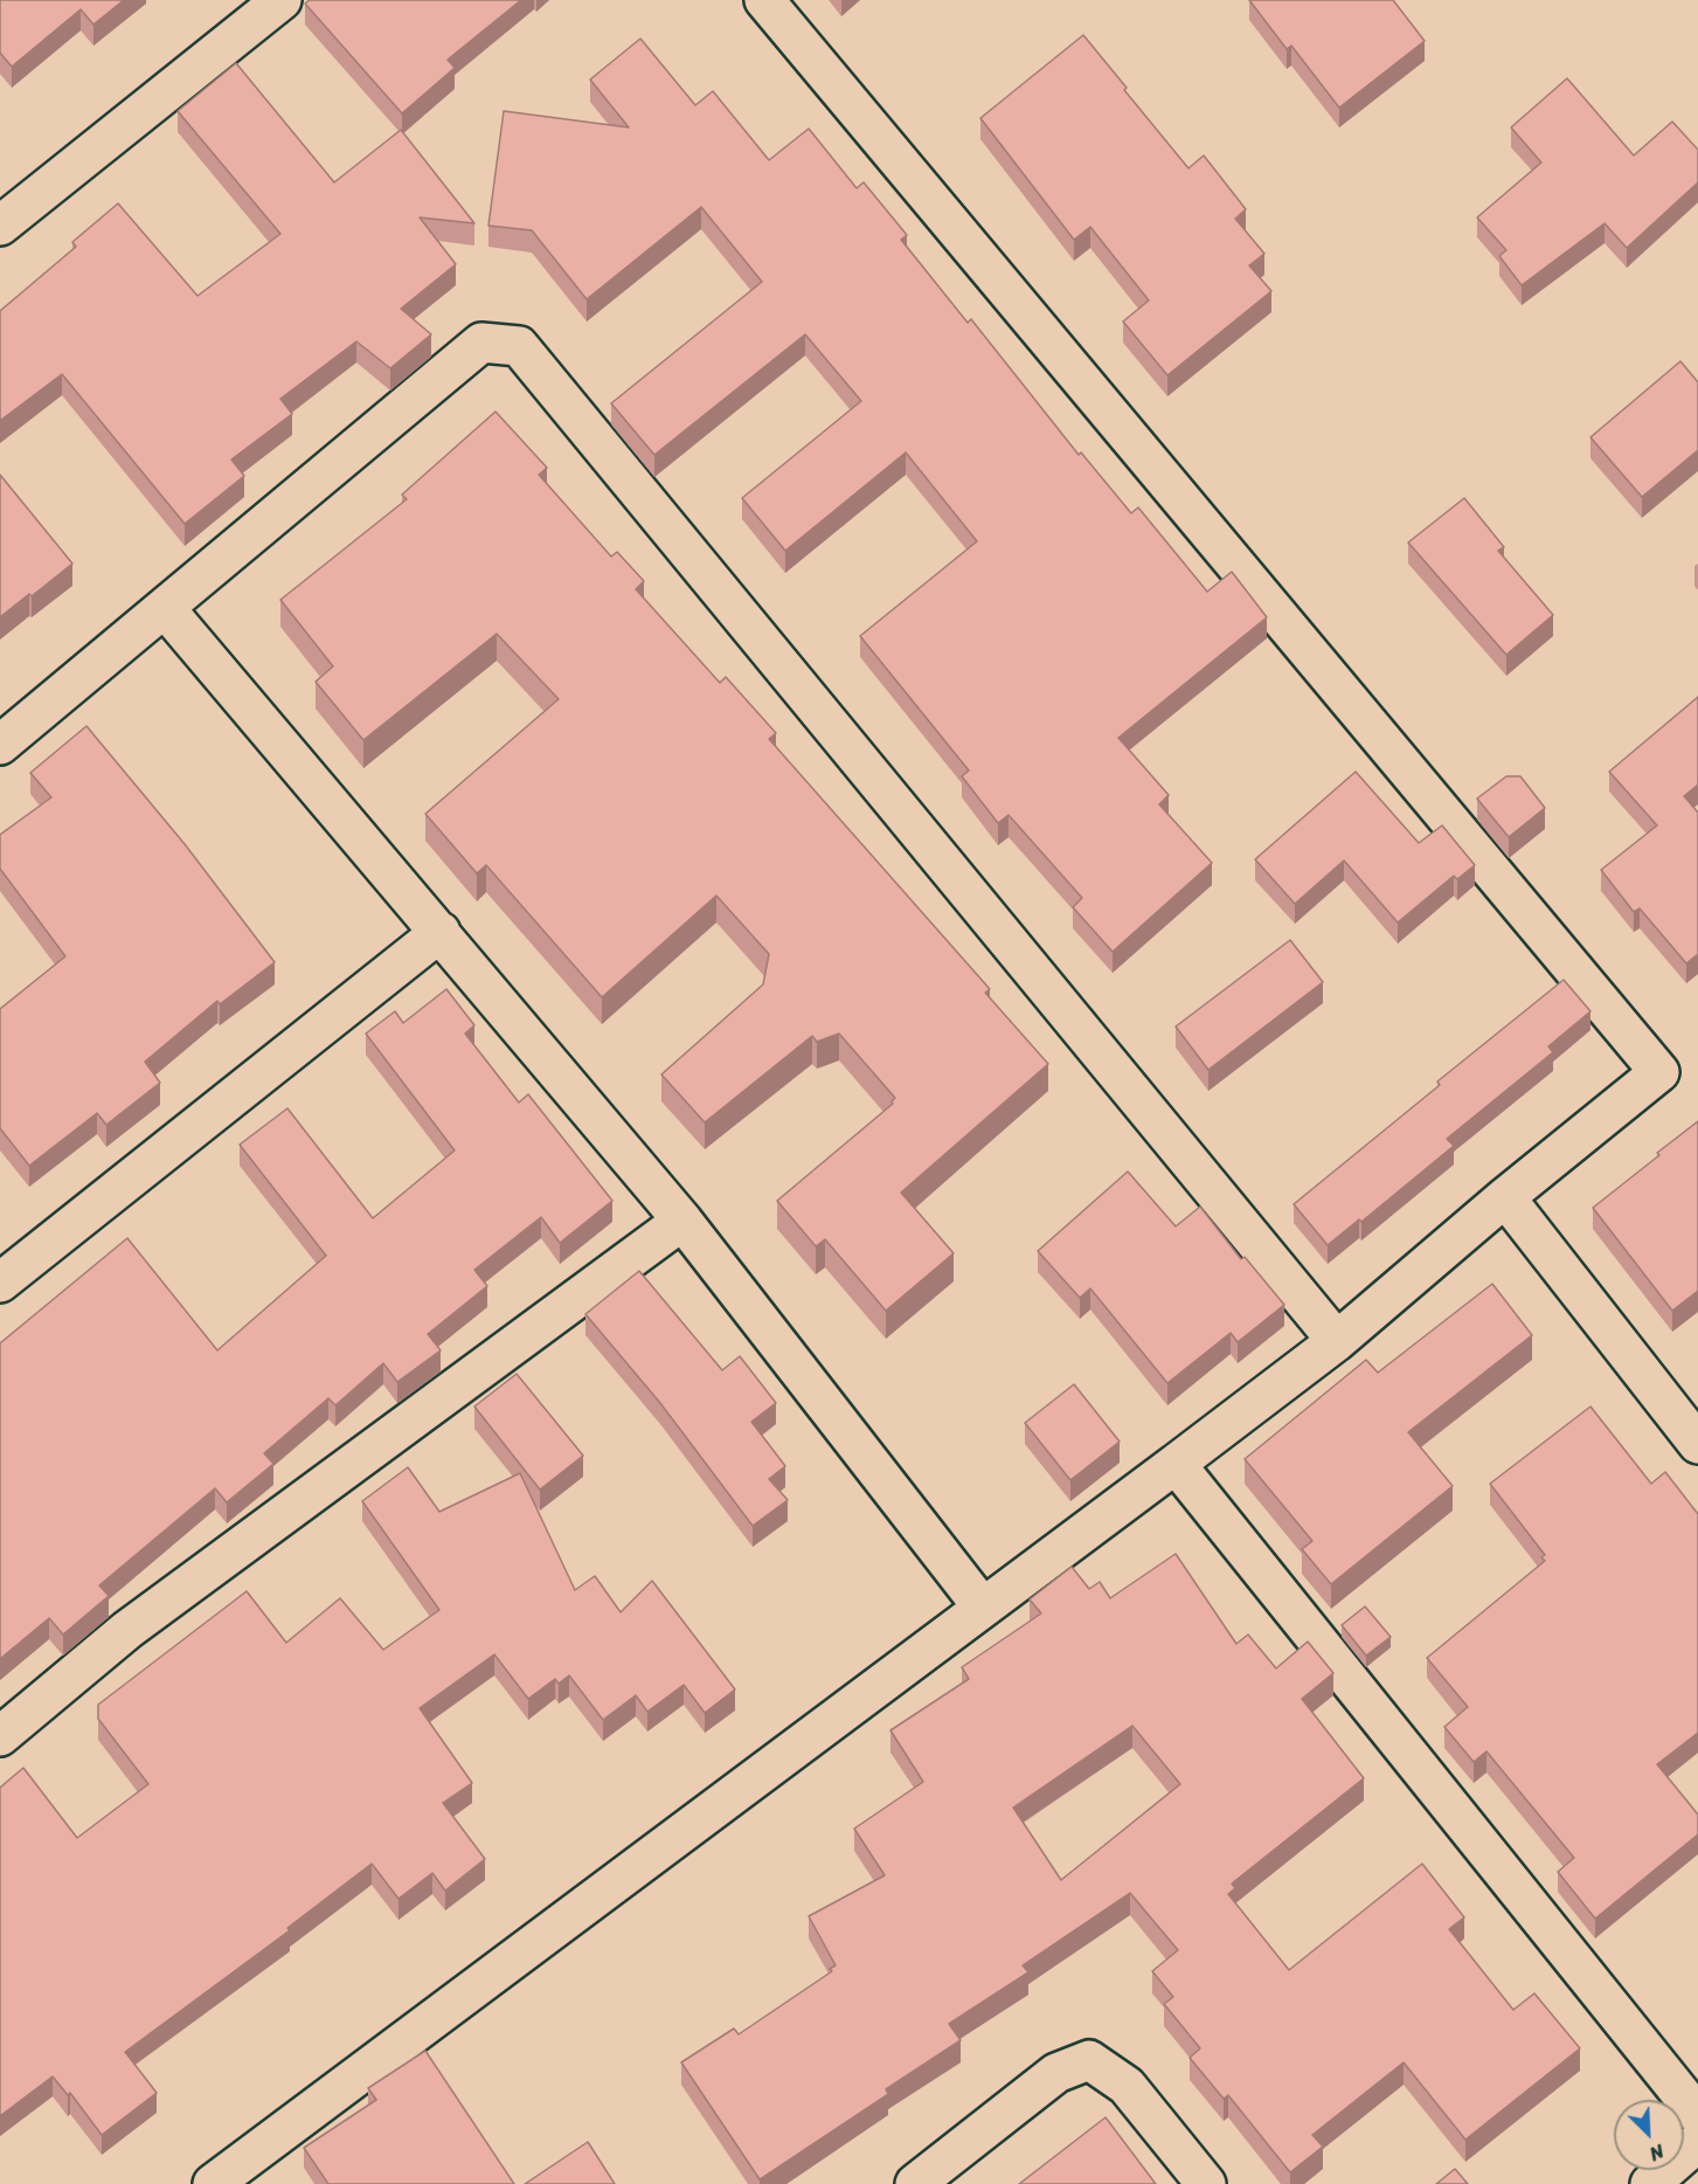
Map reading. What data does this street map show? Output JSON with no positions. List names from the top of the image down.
{
  "north": "bottom right"
}
